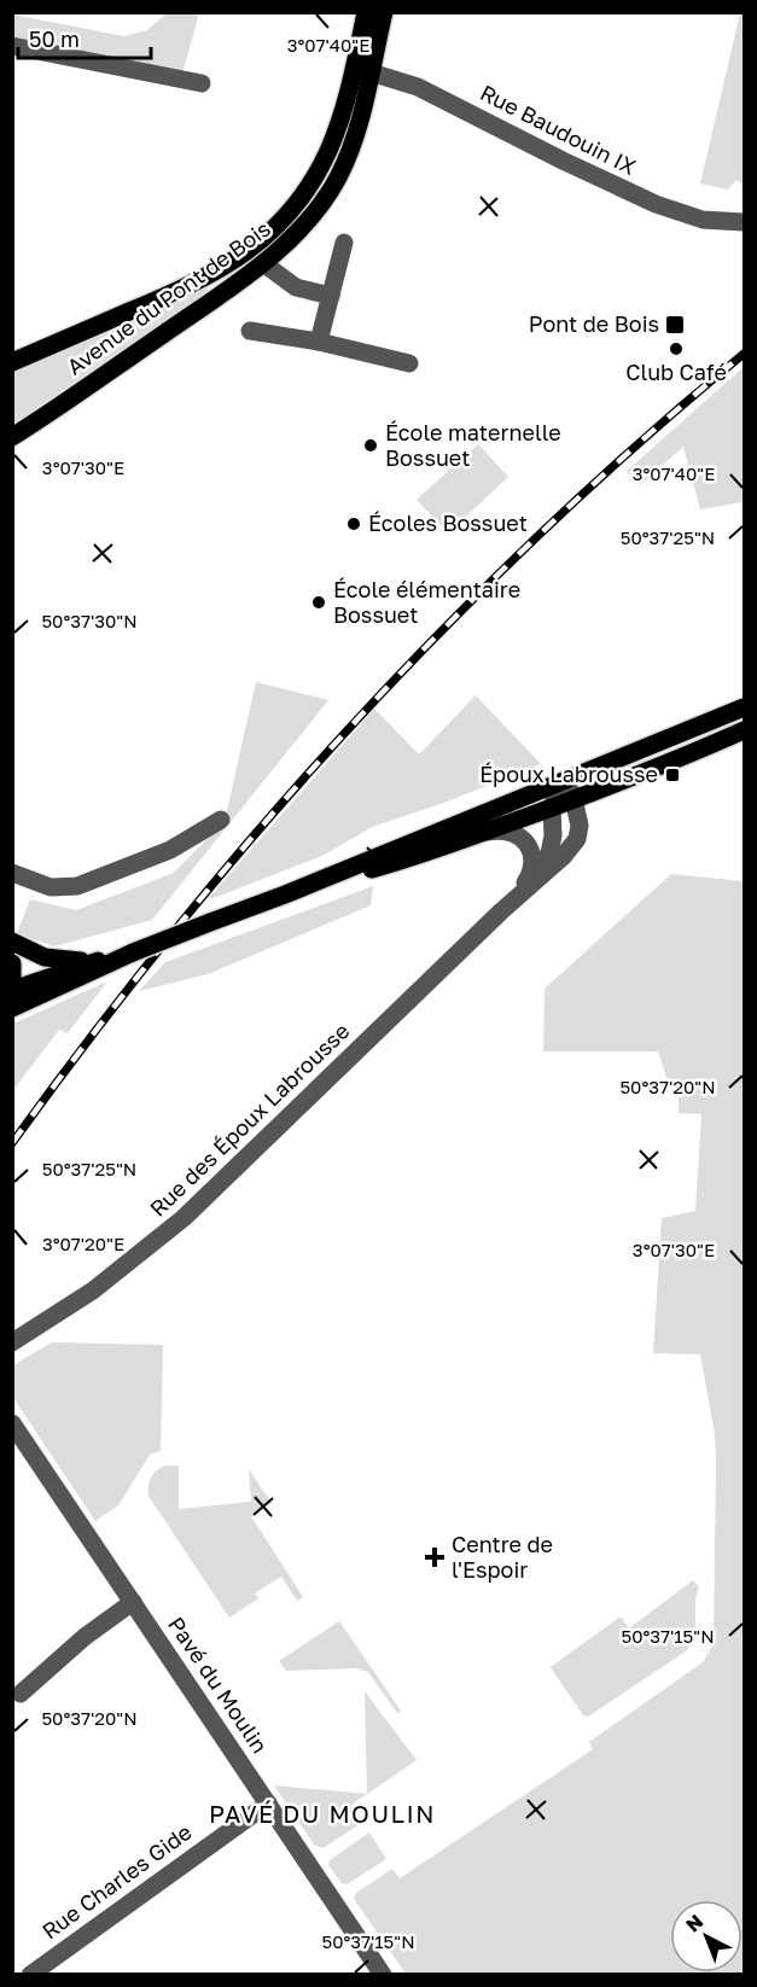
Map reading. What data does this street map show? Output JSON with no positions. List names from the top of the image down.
{
  "streets": {
    "main road": ["Avenue du Pont de Bois"],
    "street": [
      "Rue Baudouin IX",
      "Rue des Époux Labrousse",
      "Pavé du Moulin",
      "Rue Charles Gide"
    ]
  },
  "crossings": [
    ["Rue Baudouin IX", "Avenue du Pont de Bois"],
    ["Pavé du Moulin", "Rue Charles Gide"]
  ],
  "districts": ["PAVÉ DU MOULIN"],
  "places": {
    "transit": ["Pont de Bois", "Époux Labrousse"],
    "other": [
      "Club Café",
      "École maternelle Bossuet",
      "Écoles Bossuet",
      "École élémentaire Bossuet"
    ],
    "health": ["Centre de l'Espoir"]
  },
  "scale_bar": "50 m",
  "north": "top left",
  "coordinates": [
    "3°07'40\"E",
    "3°07'30\"E",
    "50°37'25\"N",
    "50°37'30\"N",
    "50°37'20\"N",
    "3°07'20\"E",
    "50°37'15\"N"
  ]
}
